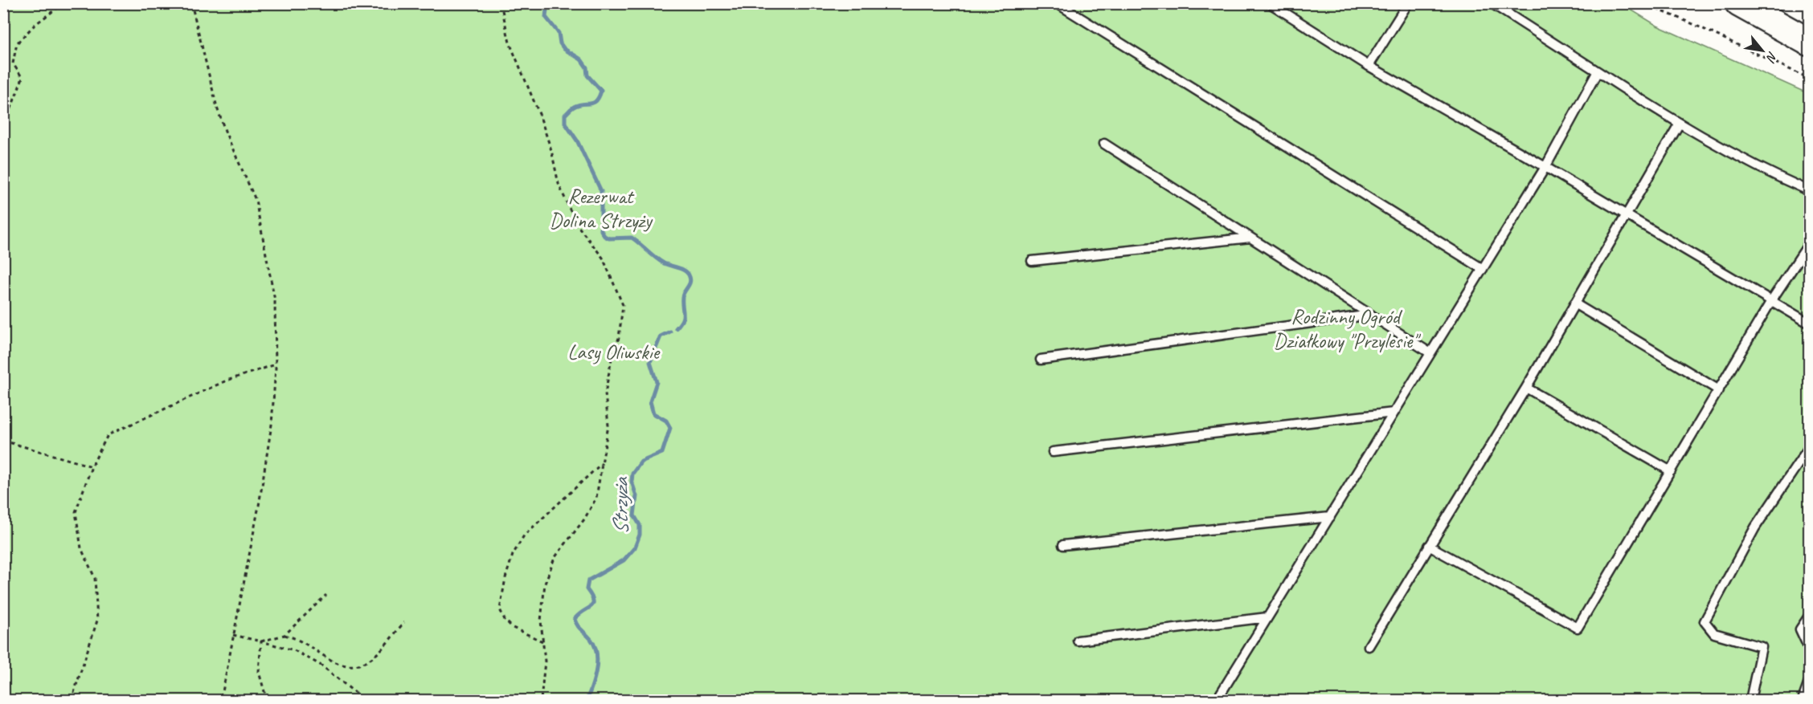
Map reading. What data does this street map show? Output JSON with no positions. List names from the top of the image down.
{
  "water": ["Strzyża"],
  "parks": ["Rezerwat Dolina Strzyży", "Rodzinny Ogród Działkowy \"Przylesie\"", "Lasy Oliwskie"],
  "north": "bottom right"
}
